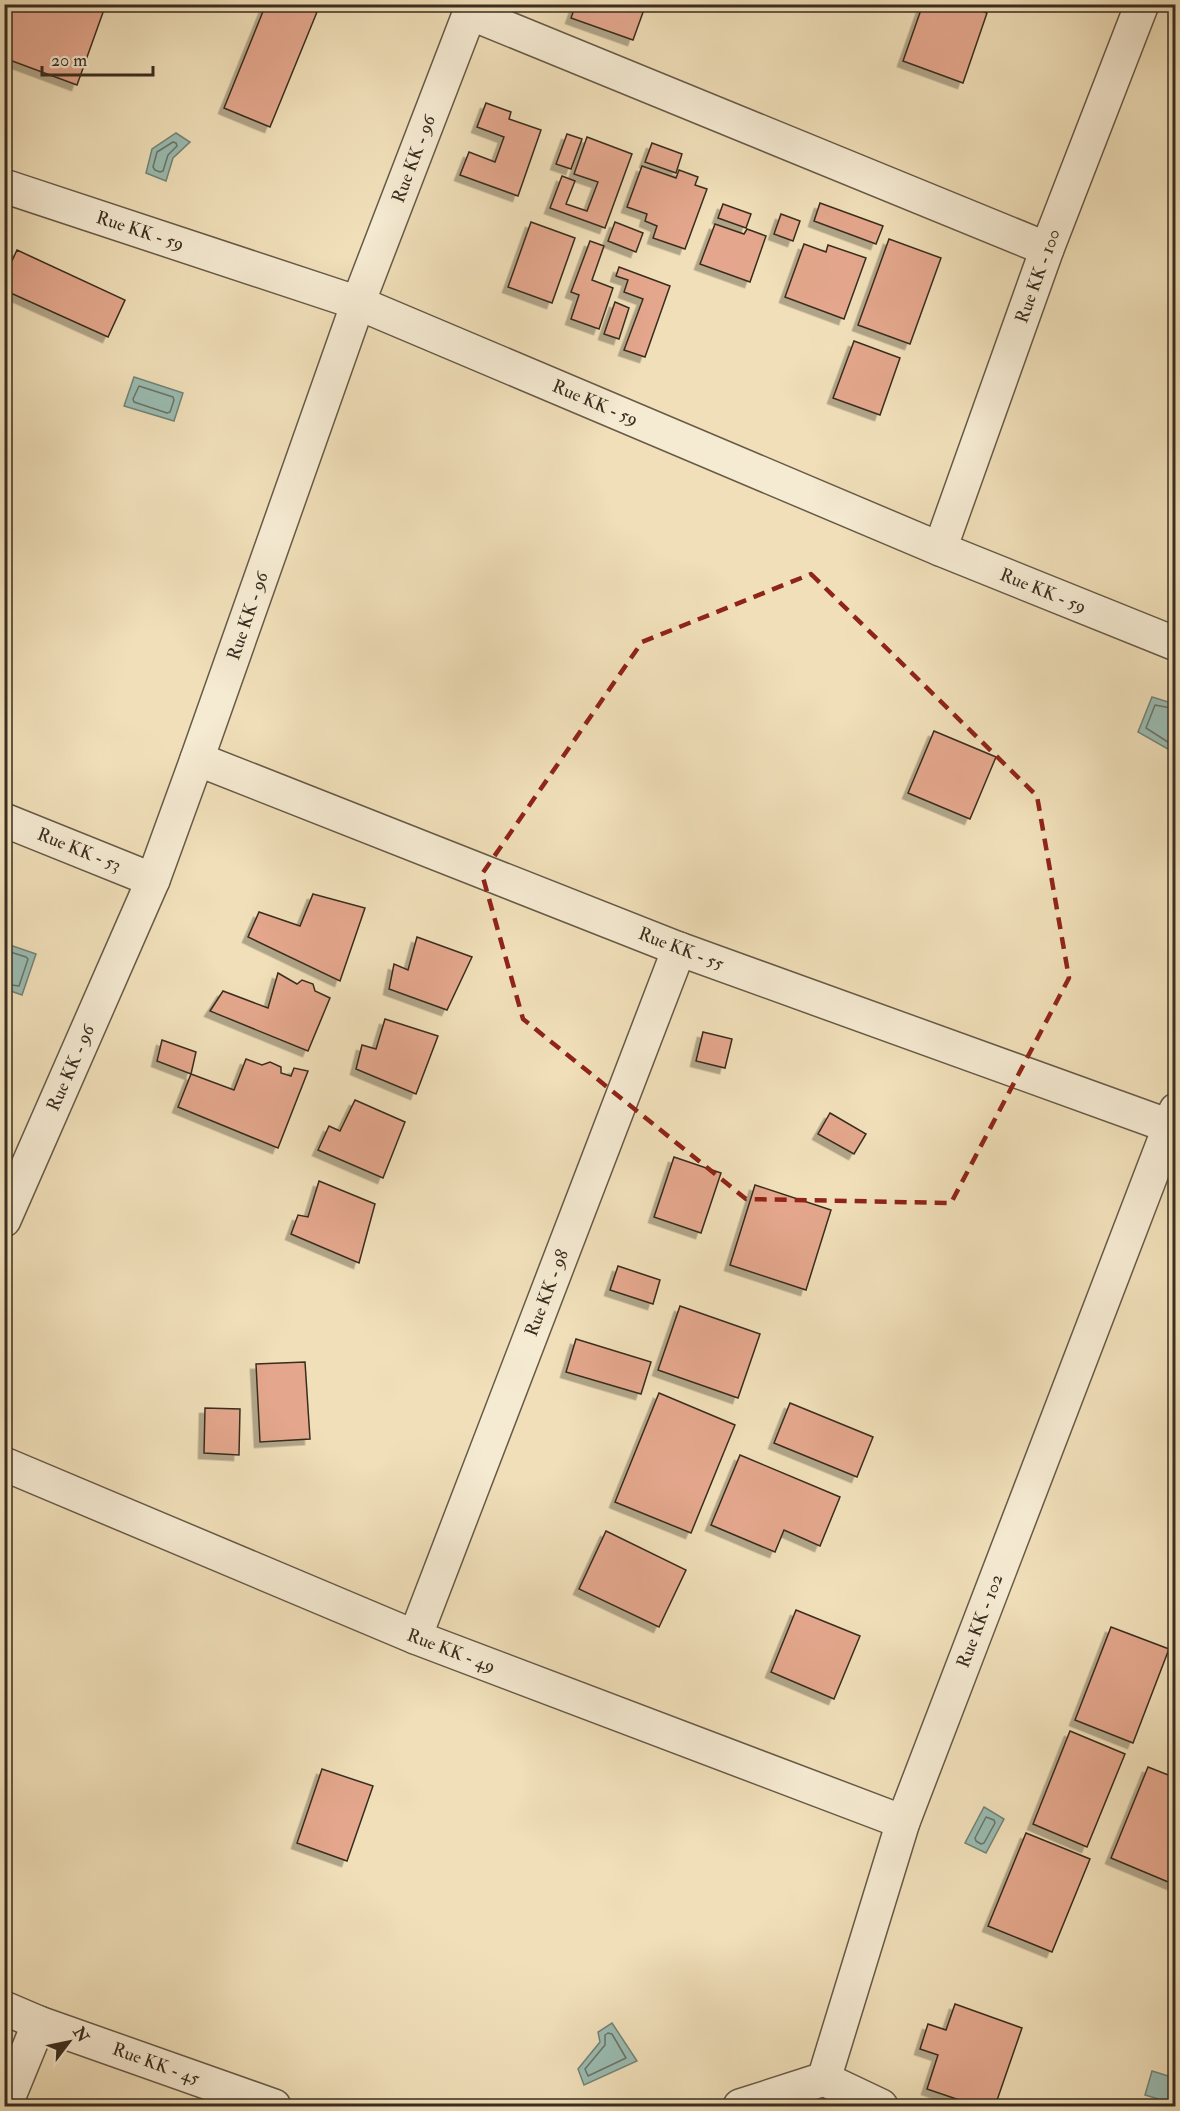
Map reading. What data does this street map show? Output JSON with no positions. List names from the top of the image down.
{
  "streets": {
    "street": [
      "Rue KK - 96",
      "Rue KK - 59",
      "Rue KK - 100",
      "Rue KK - 53",
      "Rue KK - 55",
      "Rue KK - 98",
      "Rue KK - 102",
      "Rue KK - 49",
      "Rue KK - 45"
    ]
  },
  "crossings": [
    ["Rue KK - 96", "Rue KK - 59"],
    ["Rue KK - 96", "Rue KK - 53"],
    ["Rue KK - 96", "Rue KK - 55"],
    ["Rue KK - 59", "Rue KK - 100"],
    ["Rue KK - 55", "Rue KK - 98"],
    ["Rue KK - 55", "Rue KK - 102"],
    ["Rue KK - 98", "Rue KK - 49"],
    ["Rue KK - 102", "Rue KK - 49"]
  ],
  "scale_bar": "20 m",
  "north": "top right"
}
